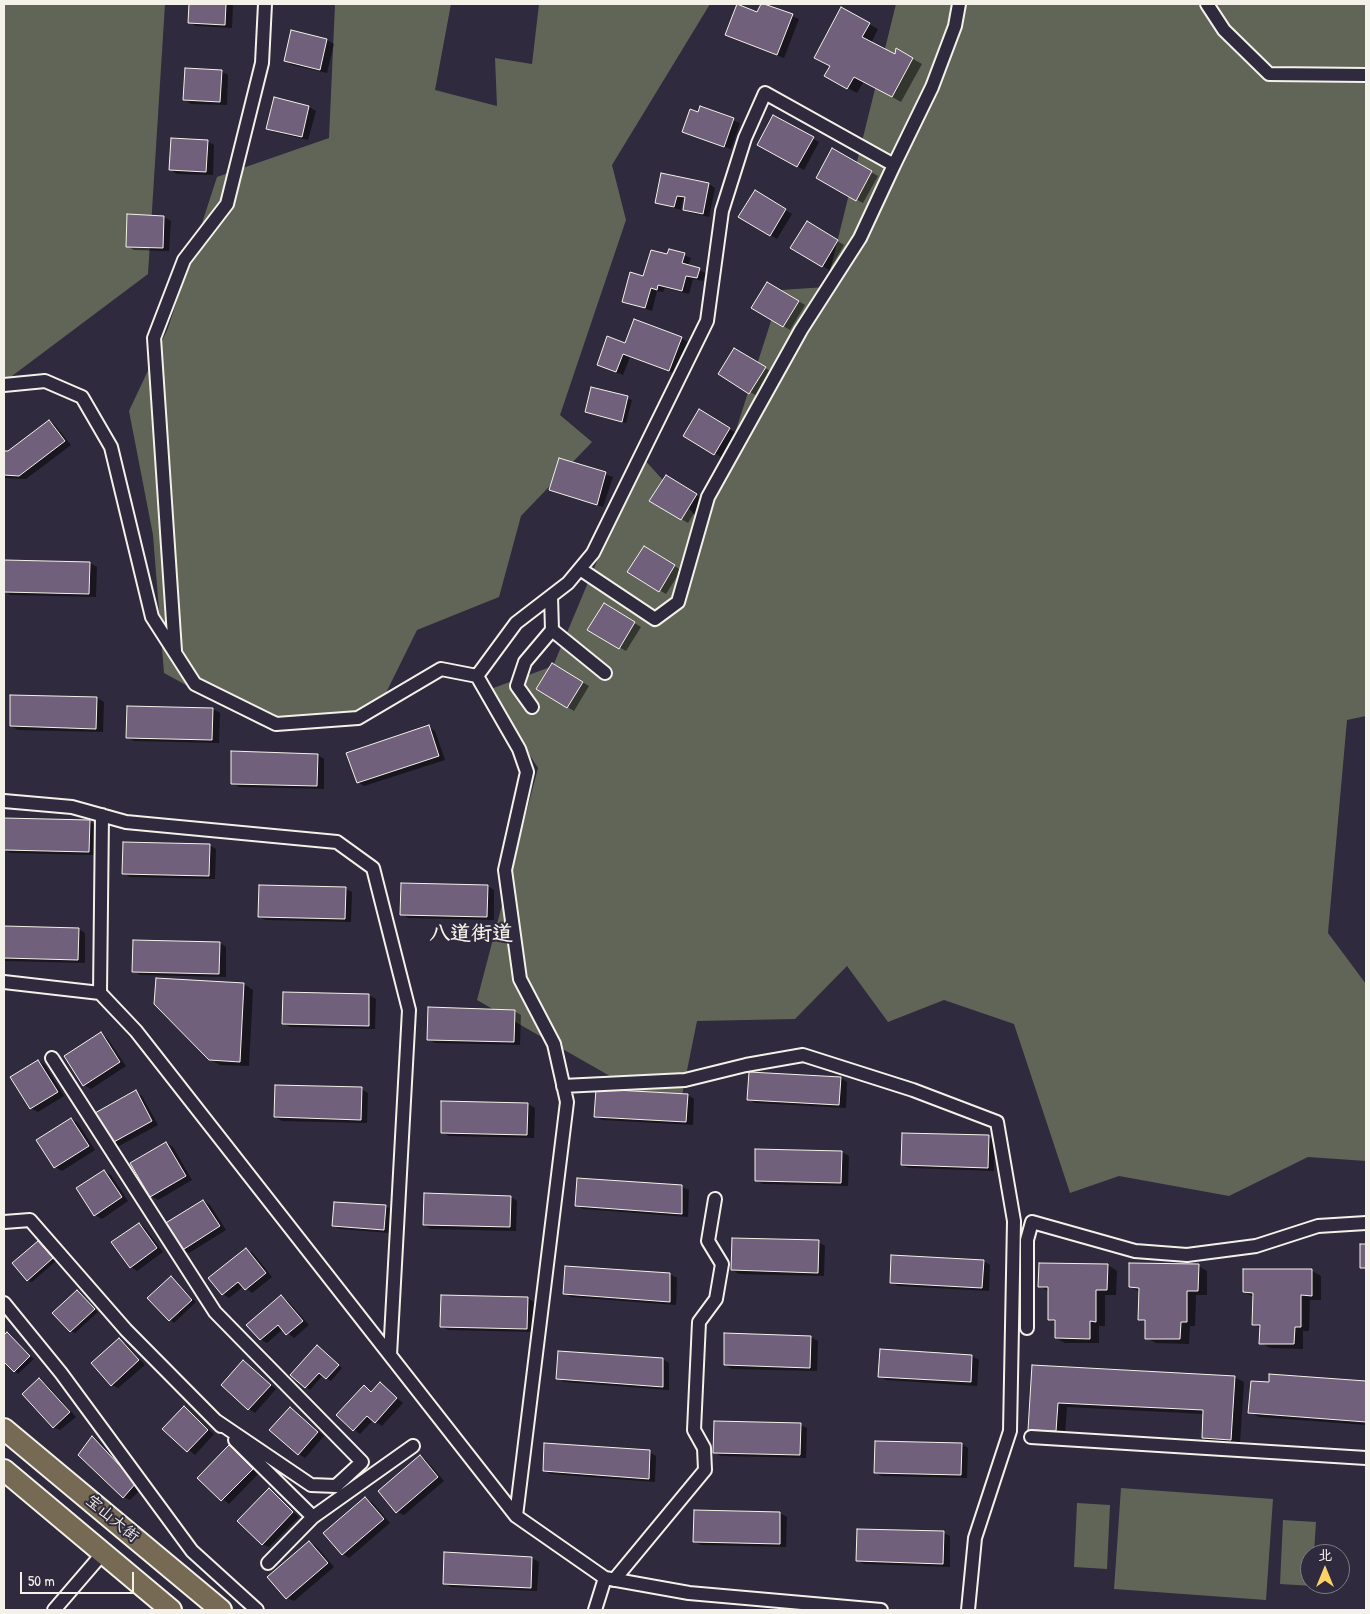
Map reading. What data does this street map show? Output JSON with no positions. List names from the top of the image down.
{
  "streets": {
    "main road": ["宝山大街"]
  },
  "districts": ["八道街道"],
  "scale_bar": "50 m",
  "north": "top"
}
